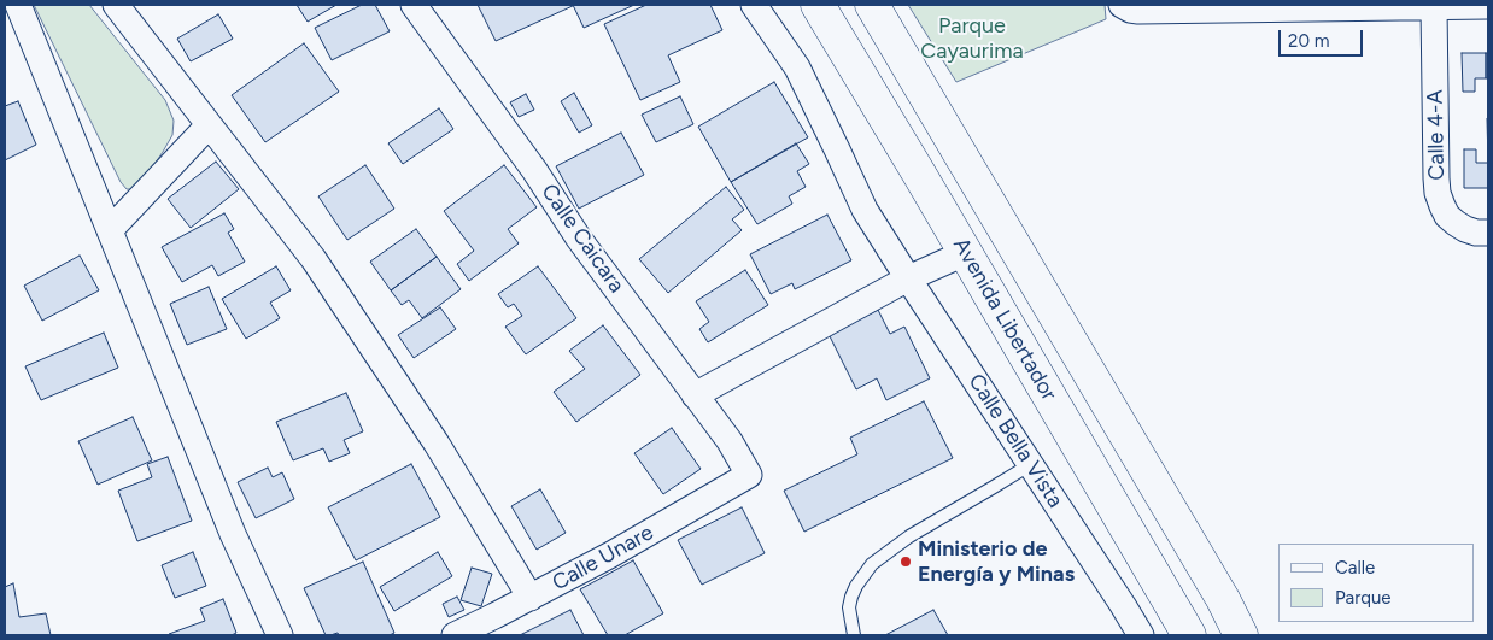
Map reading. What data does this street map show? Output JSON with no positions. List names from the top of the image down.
{
  "streets": {
    "main road": ["Avenida Libertador"],
    "street": [
      "Calle 4-A",
      "Calle Caicara",
      "Calle Bella Vista",
      "Calle Unare"
    ]
  },
  "crossings": [
    ["Calle Caicara", "Calle Unare"]
  ],
  "parks": ["Parque Cayaurima"],
  "places": ["Ministerio de Energía y Minas"],
  "legend": ["Calle", "Parque"],
  "scale_bar": "20 m"
}
